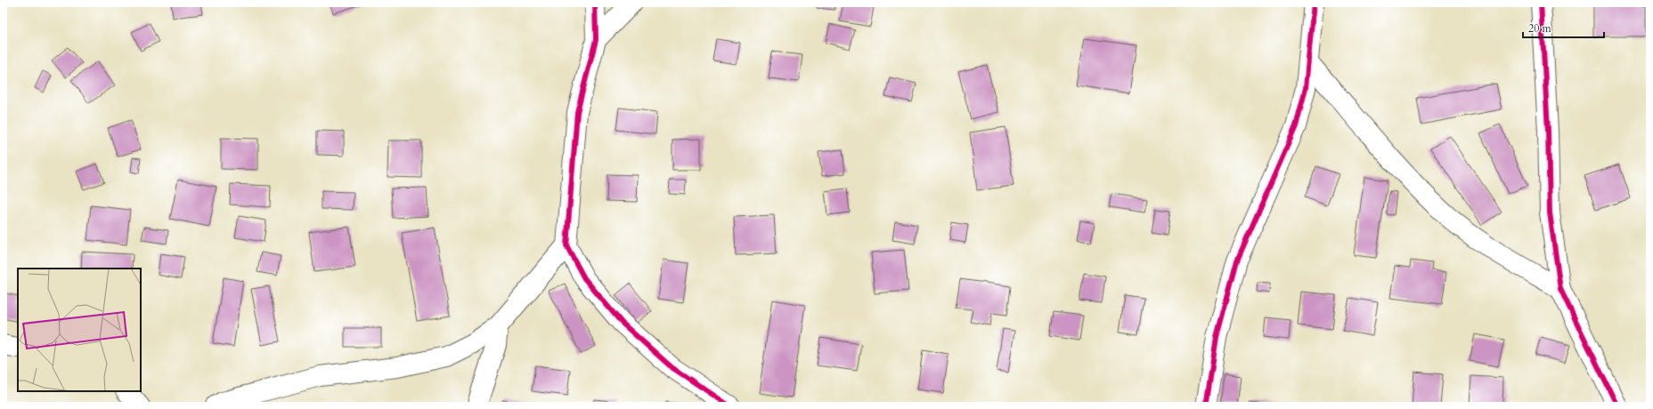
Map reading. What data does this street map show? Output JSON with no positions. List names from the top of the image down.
{
  "scale_bar": "20 m"
}
